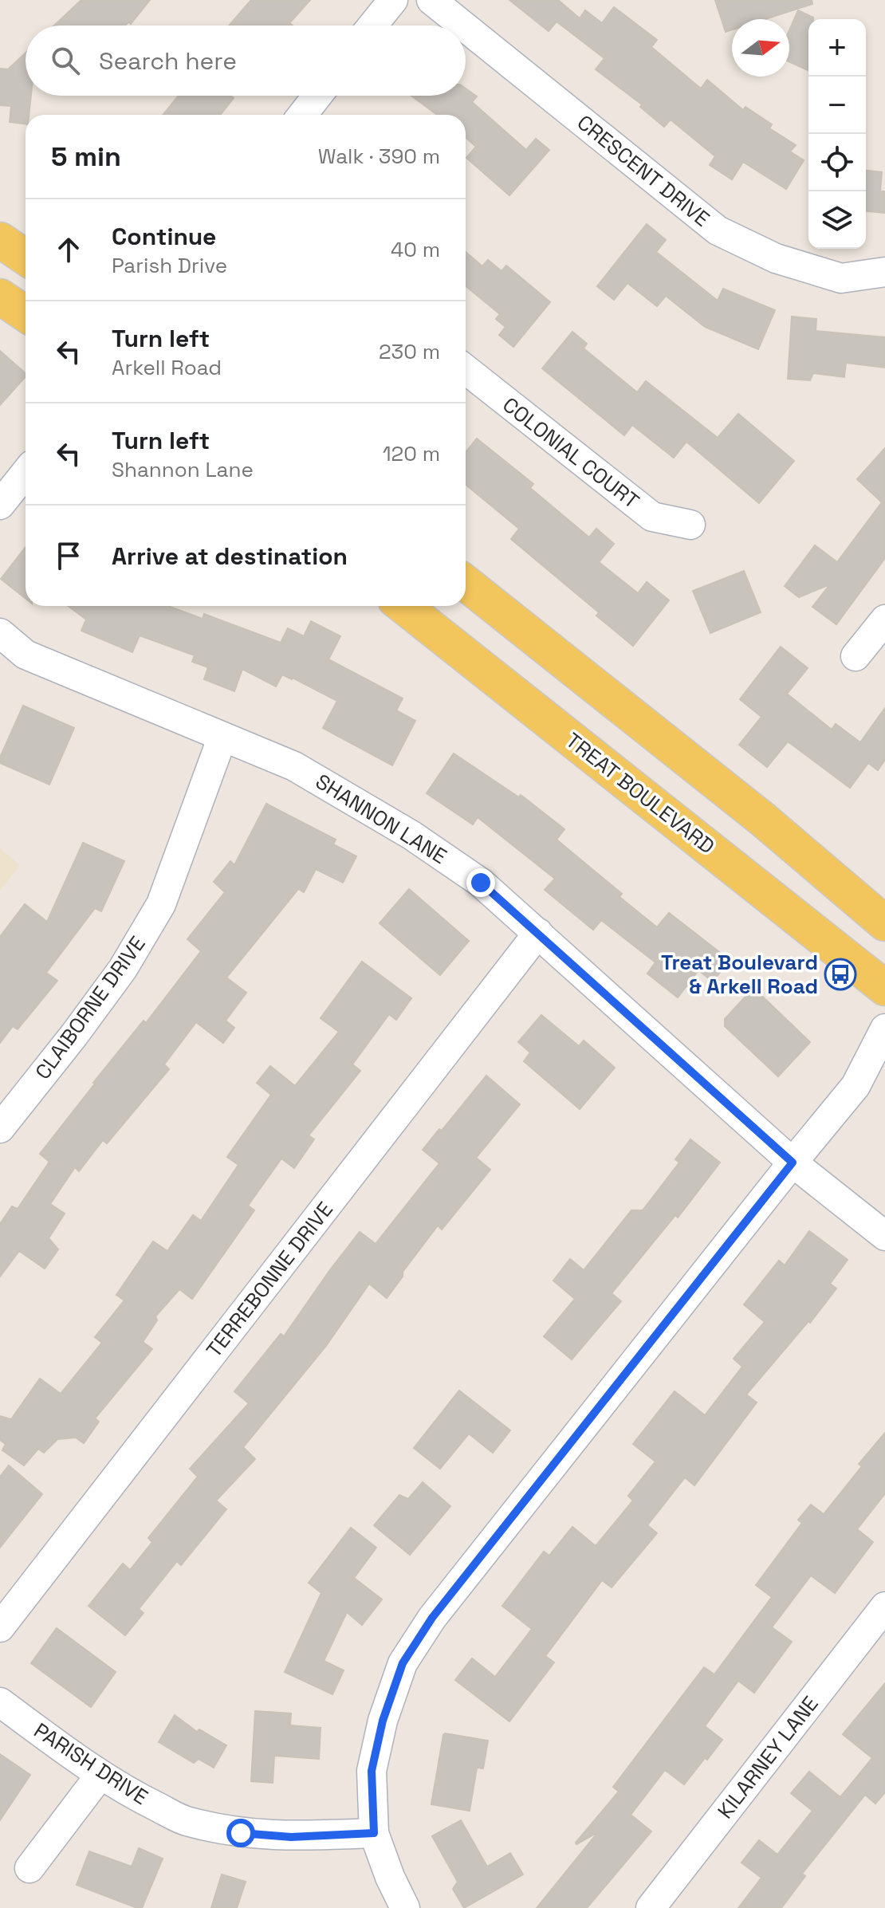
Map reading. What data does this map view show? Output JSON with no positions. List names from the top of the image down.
{
  "streets": {
    "main road": ["TREAT BOULEVARD"],
    "street": [
      "CRESCENT DRIVE",
      "COLONIAL COURT",
      "SHANNON LANE",
      "CLAIBORNE DRIVE",
      "TERREBONNE DRIVE",
      "KILARNEY LANE",
      "PARISH DRIVE"
    ]
  },
  "crossings": [
    ["SHANNON LANE", "CLAIBORNE DRIVE"],
    ["SHANNON LANE", "TERREBONNE DRIVE"]
  ],
  "places": {
    "bus stop": ["Treat Boulevard & Arkell Road"]
  },
  "north": "right",
  "page": {
    "map_buttons": ["+", "−"],
    "search": "Search here",
    "heading": ["5 min", "Walk · 390 m"],
    "list": [
      ["Continue", "Parish Drive", "40 m"],
      ["Turn left", "Arkell Road", "230 m"],
      ["Turn left", "Shannon Lane", "120 m"],
      "Arrive at destination"
    ]
  }
}
